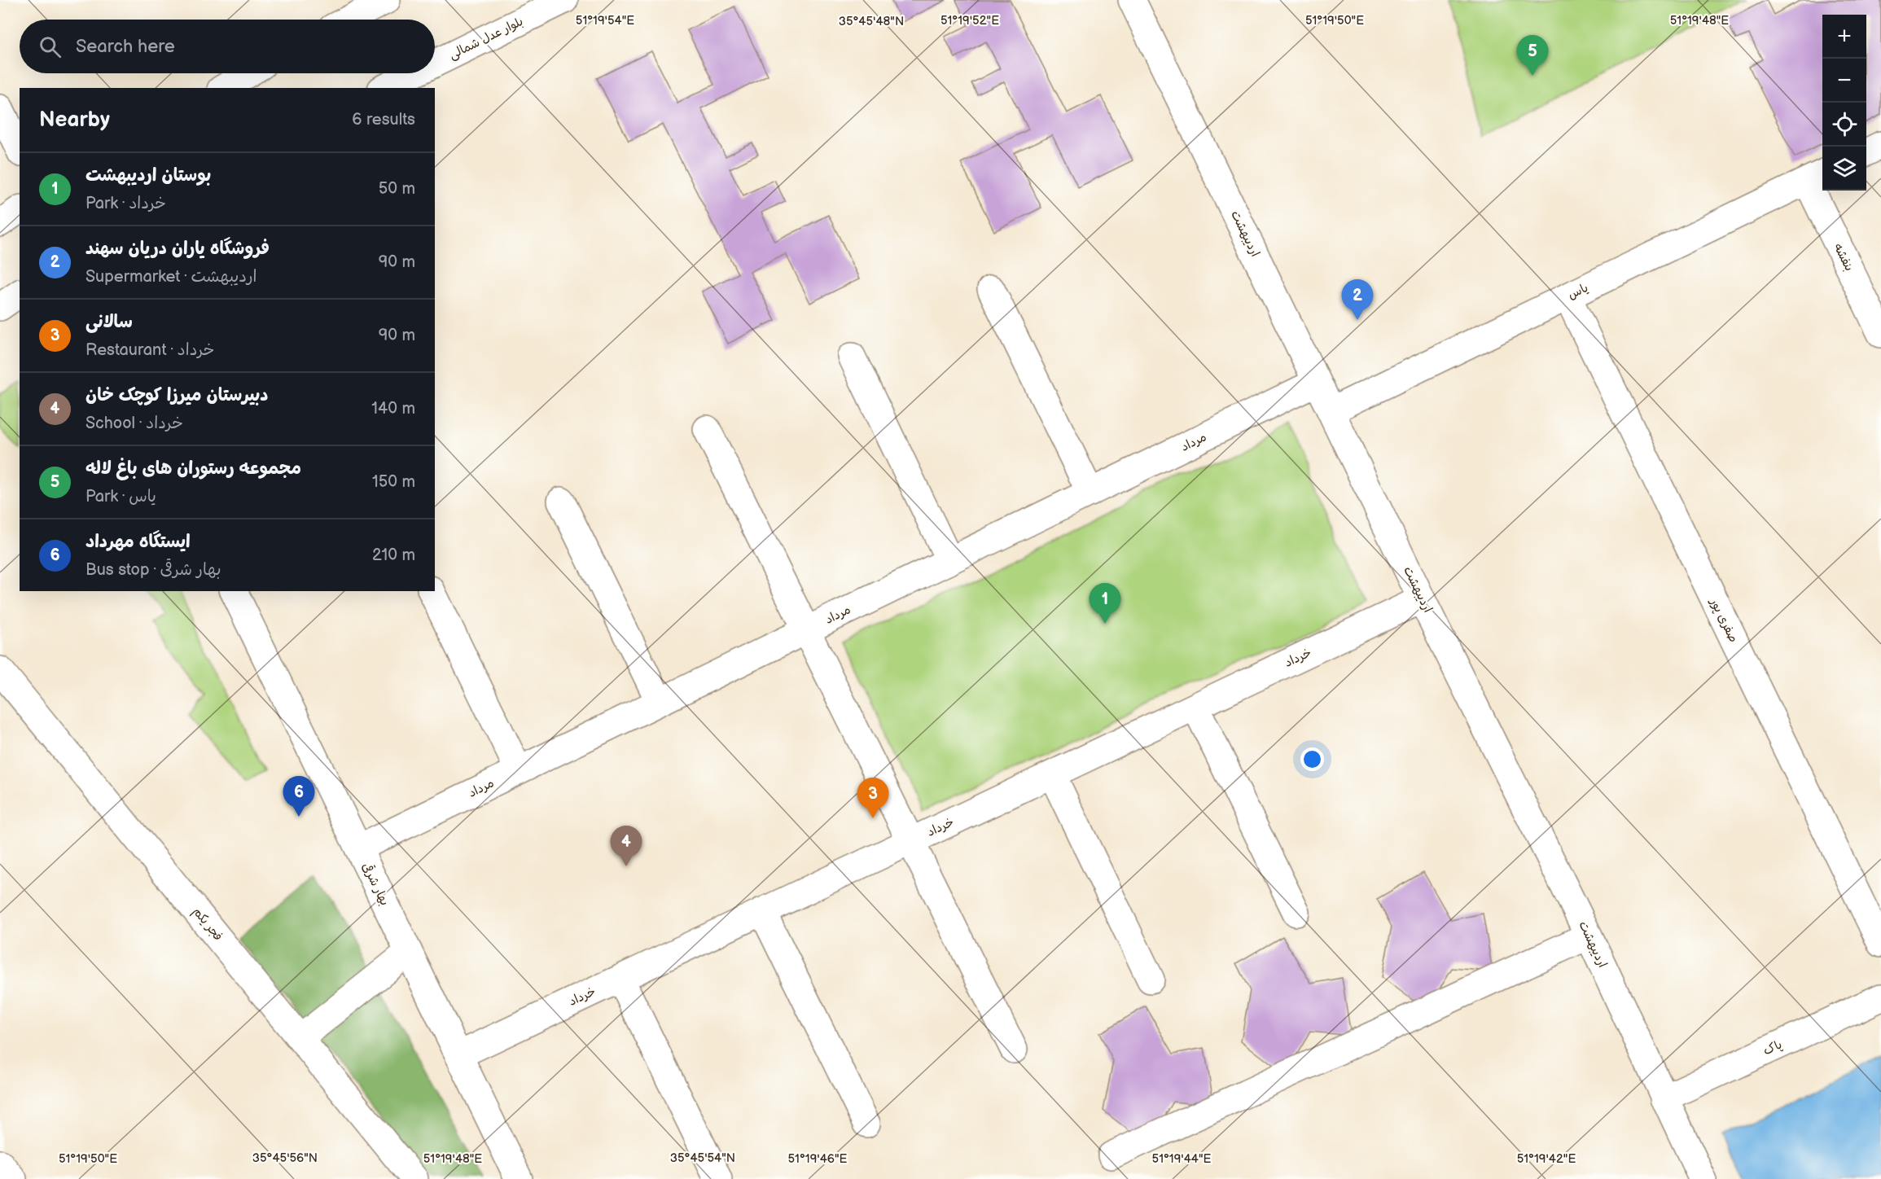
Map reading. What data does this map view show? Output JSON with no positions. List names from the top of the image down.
{
  "streets": {
    "street": [
      "بلوار عدل شمالی",
      "اردیبهشت",
      "بنفشه",
      "یاس",
      "مرداد",
      "صفری پور",
      "خرداد",
      "بهار شرقی",
      "فجر یکم",
      "پاک"
    ]
  },
  "crossings": [
    ["اردیبهشت", "یاس"],
    ["اردیبهشت", "مرداد"],
    ["اردیبهشت", "خرداد"],
    ["اردیبهشت", "پاک"],
    ["بنفشه", "یاس"],
    ["یاس", "صفری پور"],
    ["مرداد", "بهار شرقی"],
    ["خرداد", "بهار شرقی"]
  ],
  "page": {
    "map_buttons": ["+", "−"],
    "search": "Search here",
    "pins": [
      "5",
      "2",
      "1",
      "6",
      "3",
      "4"
    ],
    "heading": ["Nearby", "6 results"],
    "list": [
      {
        "mark": "1",
        "name": "بوستان اردیبهشت",
        "note": "Park · خرداد",
        "value": "50 m"
      },
      {
        "mark": "2",
        "name": "فروشگاه یاران دریان سهند",
        "note": "Supermarket · اردیبهشت",
        "value": "90 m"
      },
      {
        "mark": "3",
        "name": "سالانی",
        "note": "Restaurant · خرداد",
        "value": "90 m"
      },
      {
        "mark": "4",
        "name": "دبیرستان میرزا کوچک خان",
        "note": "School · خرداد",
        "value": "140 m"
      },
      {
        "mark": "5",
        "name": "مجموعه رستوران های باغ لاله",
        "note": "Park · یاس",
        "value": "150 m"
      },
      {
        "mark": "6",
        "name": "ایستگاه مهرداد",
        "note": "Bus stop · بهار شرقی",
        "value": "210 m"
      }
    ]
  },
  "coordinates": [
    "51°19'54\"E",
    "51°19'52\"E",
    "51°19'50\"E",
    "51°19'48\"E",
    "35°45'48\"N",
    "35°45'56\"N",
    "35°45'54\"N",
    "51°19'46\"E",
    "51°19'44\"E",
    "51°19'42\"E"
  ]
}
